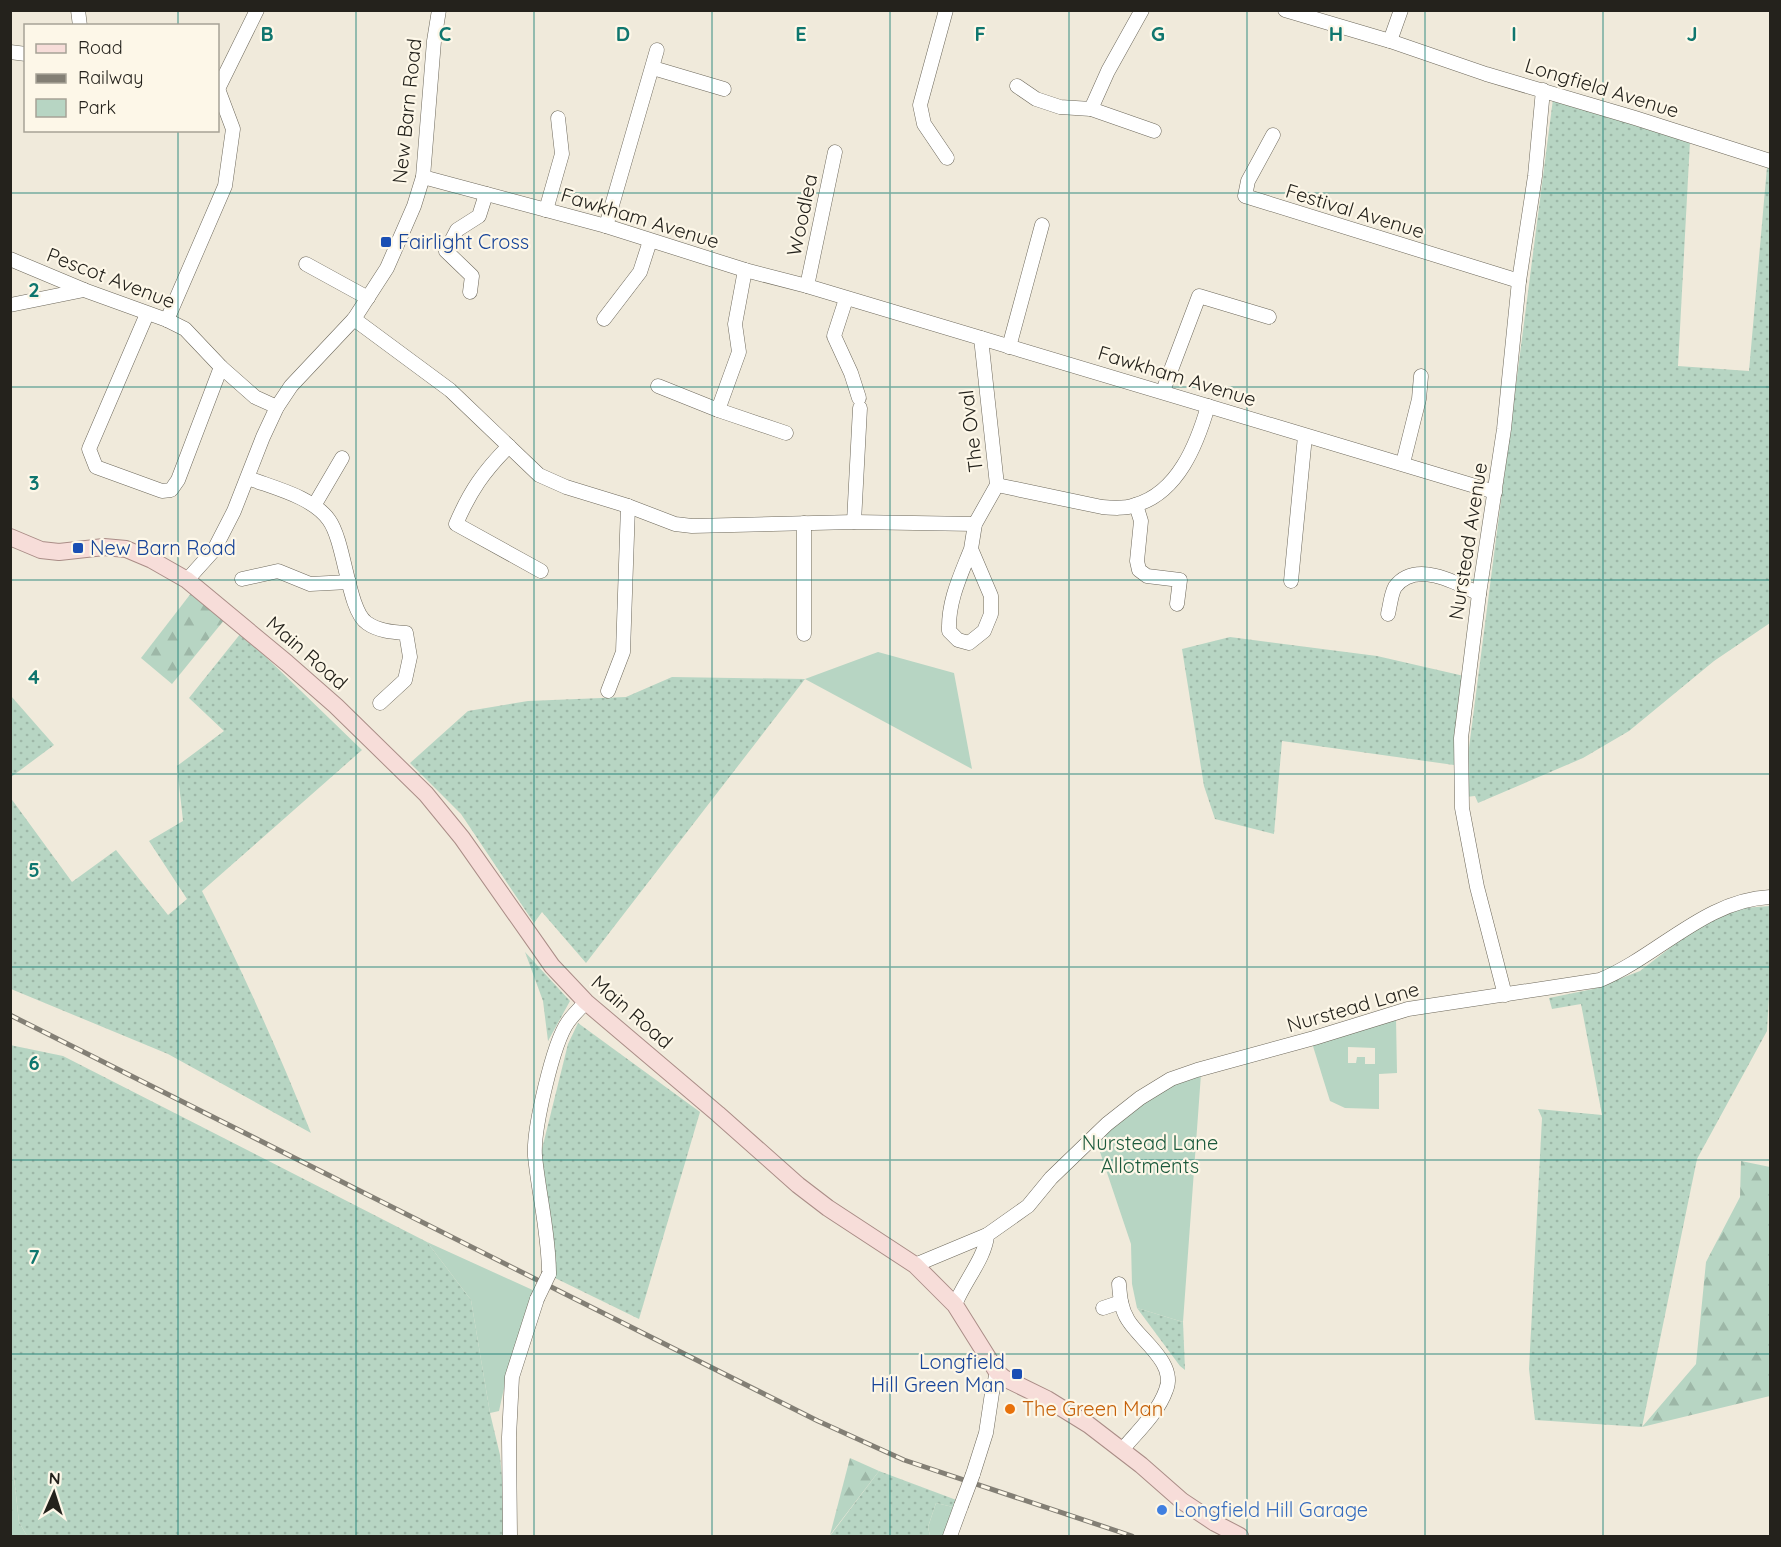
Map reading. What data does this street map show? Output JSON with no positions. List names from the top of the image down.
{
  "streets": {
    "main road": ["Main Road"],
    "street": [
      "Longfield Avenue",
      "New Barn Road",
      "Festival Avenue",
      "Woodlea",
      "Fawkham Avenue",
      "Pescot Avenue",
      "The Oval",
      "Nurstead Avenue",
      "Nurstead Lane"
    ]
  },
  "crossings": [
    ["Longfield Avenue", "Nurstead Avenue"],
    ["New Barn Road", "Fawkham Avenue"],
    ["New Barn Road", "Pescot Avenue"],
    ["New Barn Road", "Main Road"],
    ["Festival Avenue", "Nurstead Avenue"],
    ["Woodlea", "Fawkham Avenue"],
    ["Fawkham Avenue", "The Oval"],
    ["Fawkham Avenue", "Nurstead Avenue"],
    ["Nurstead Avenue", "Nurstead Lane"],
    ["Main Road", "Nurstead Lane"]
  ],
  "parks": ["Nurstead Lane Allotments"],
  "places": {
    "transit": ["Fairlight Cross", "New Barn Road", "Longfield Hill Green Man"],
    "other": ["The Green Man", "Longfield Hill Garage"]
  },
  "legend": ["Road", "Railway", "Park"],
  "north": "top",
  "grid": {
    "columns": [
      "B",
      "C",
      "D",
      "E",
      "F",
      "G",
      "H",
      "I",
      "J"
    ],
    "rows": [
      "2",
      "3",
      "4",
      "5",
      "6",
      "7"
    ]
  }
}
